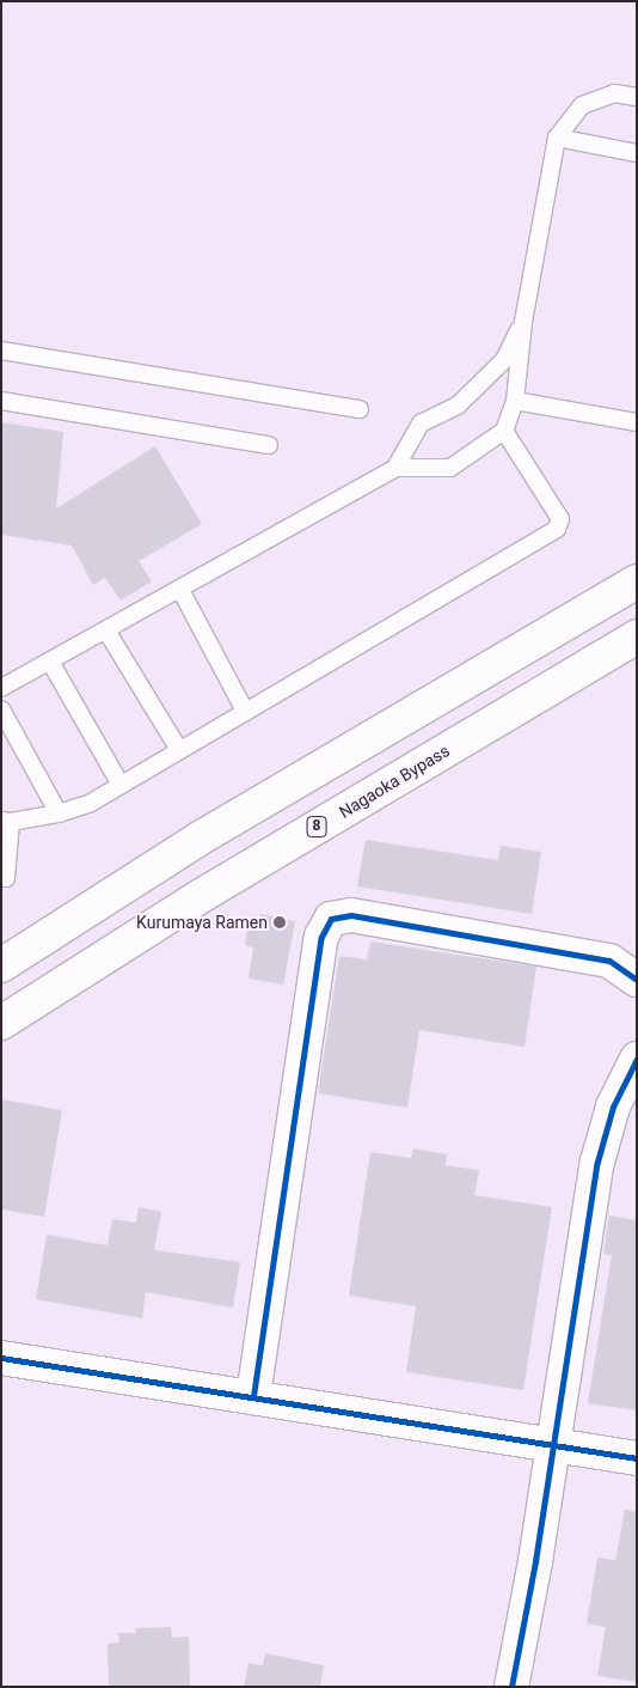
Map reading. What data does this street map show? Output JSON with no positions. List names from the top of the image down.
{
  "streets": {
    "main road": ["Nagaoka Bypass", "8"]
  },
  "places": ["Kurumaya Ramen"]
}
